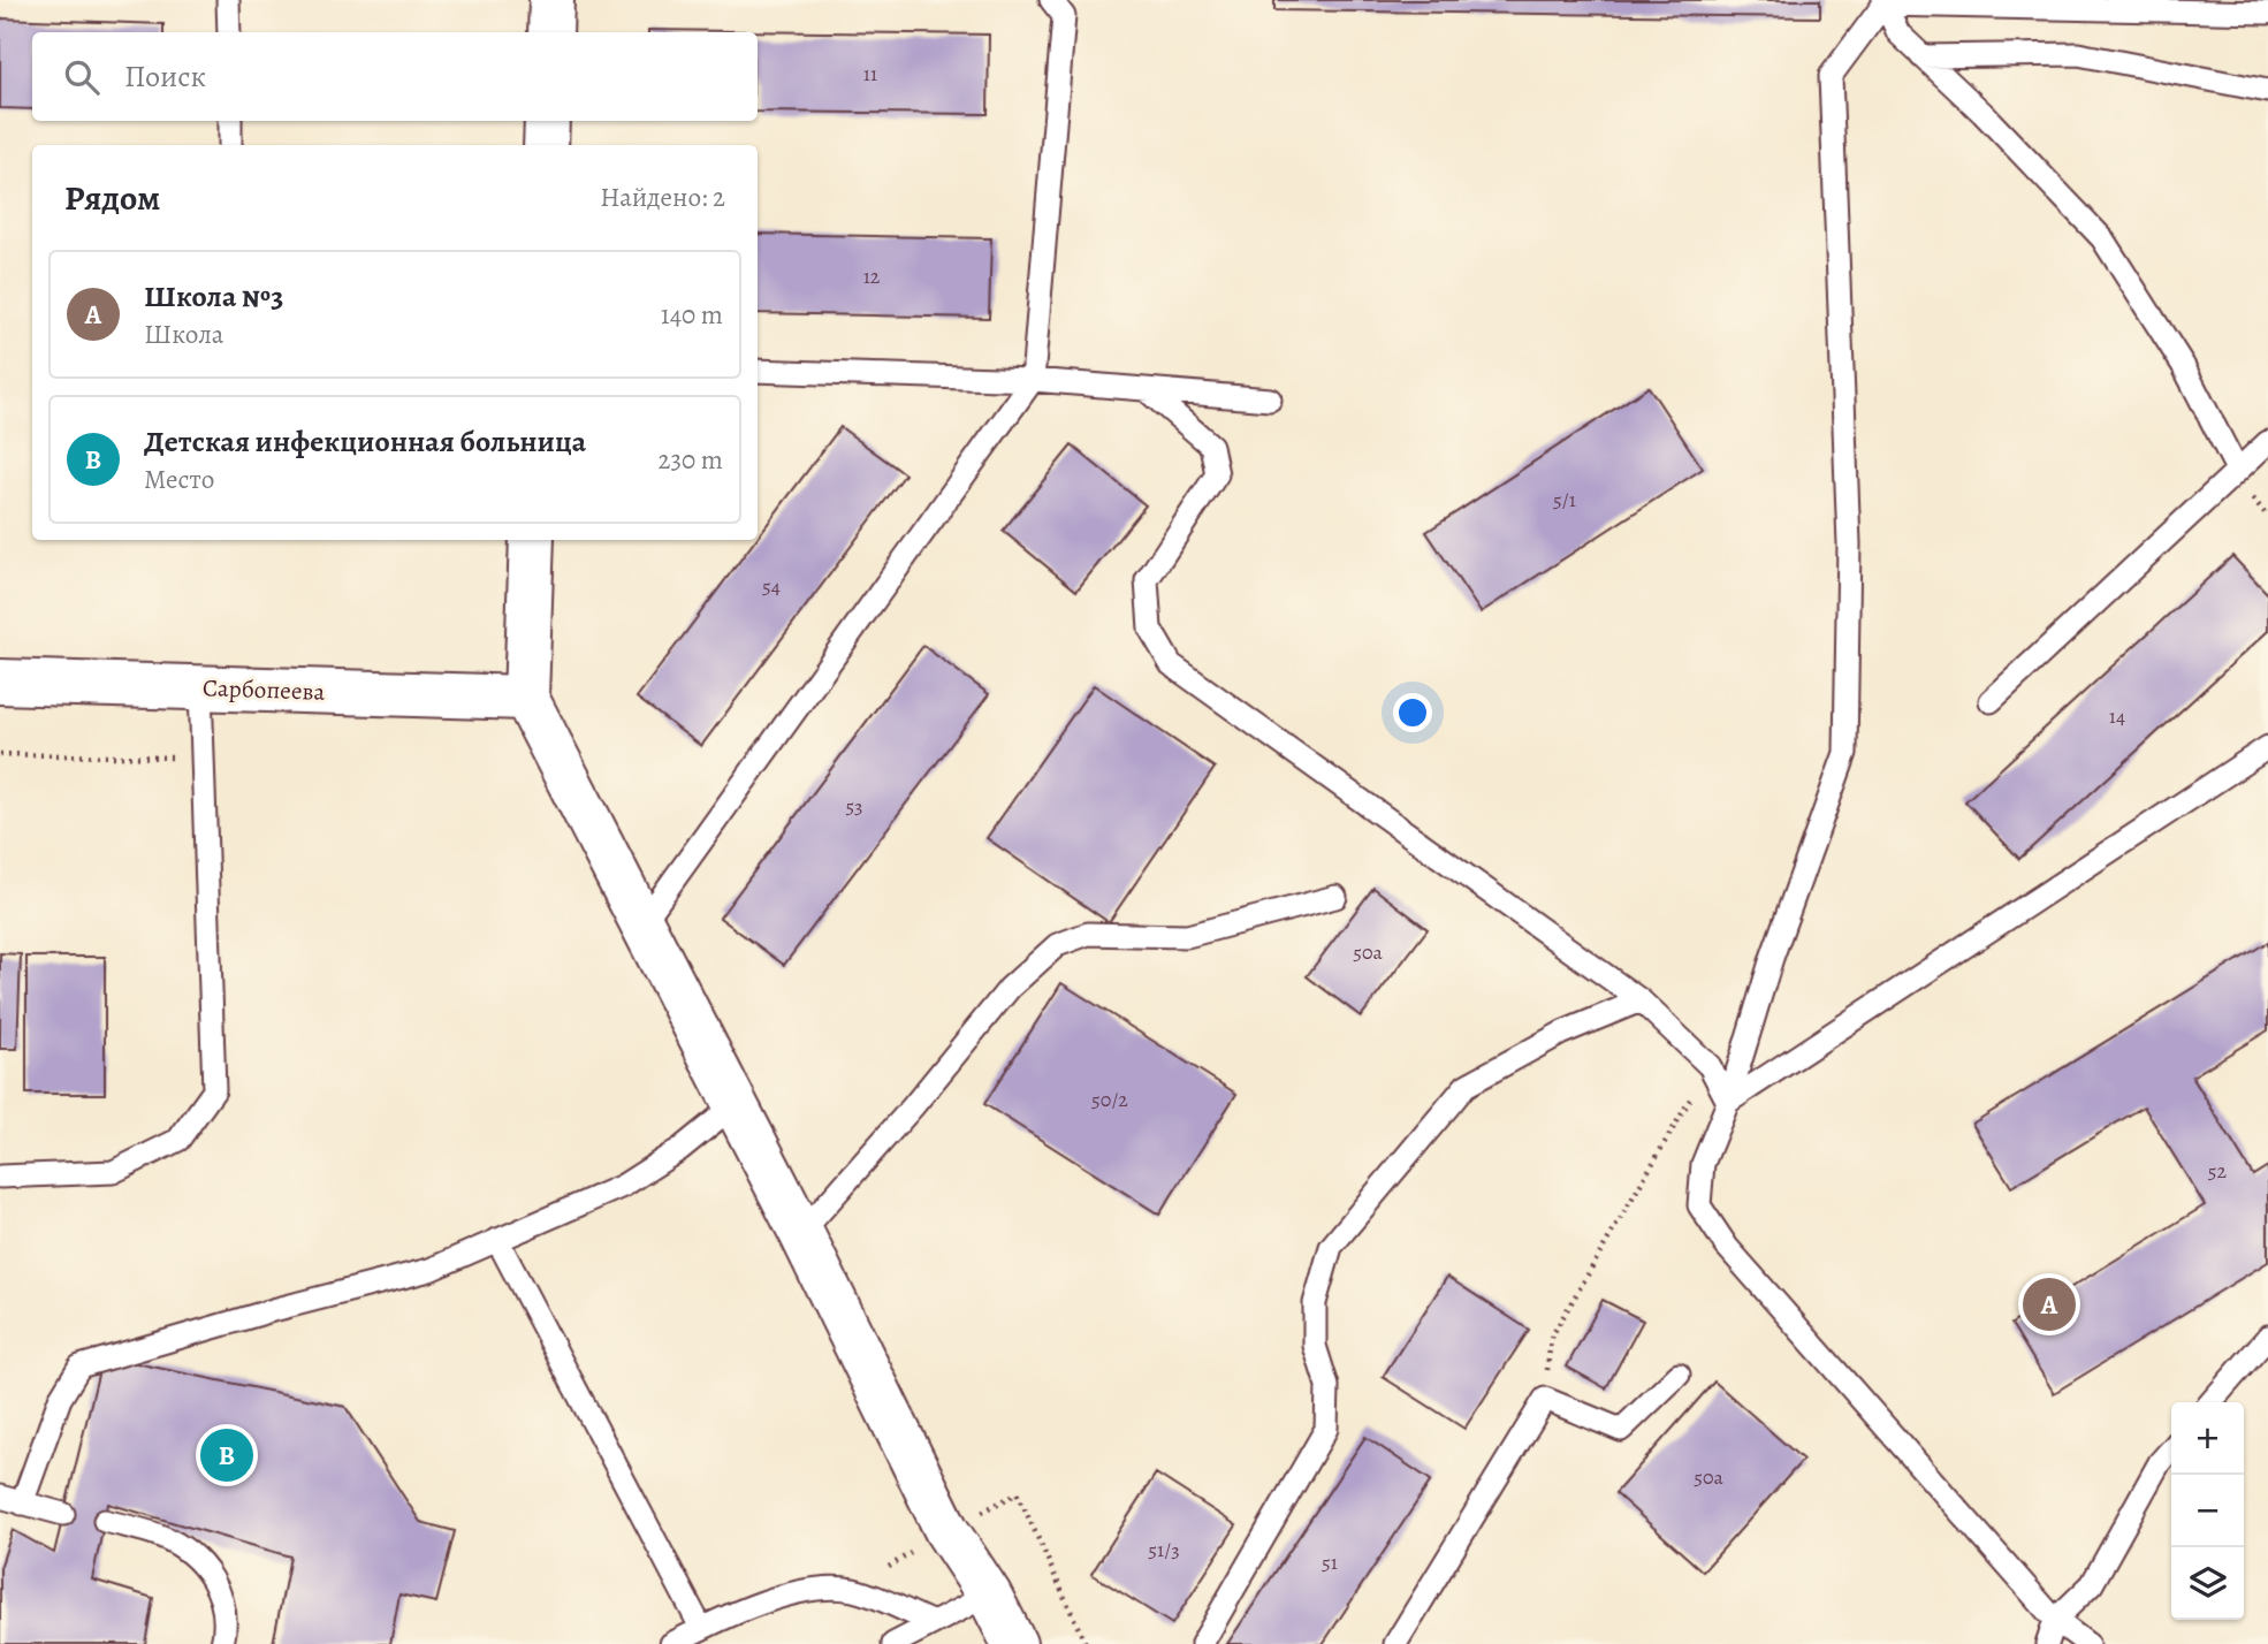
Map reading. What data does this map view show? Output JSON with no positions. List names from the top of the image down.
{
  "streets": {
    "street": ["Сарбопеева"]
  },
  "house_numbers": [
    "11",
    "12",
    "5/1",
    "54",
    "14",
    "53",
    "50а",
    "50/2",
    "52",
    "50а",
    "51/3",
    "51"
  ],
  "page": {
    "search": "Поиск",
    "heading": ["Рядом", "Найдено: 2"],
    "list": [
      {
        "mark": "A",
        "name": "Школа №3",
        "note": "Школа",
        "value": "140 m"
      },
      {
        "mark": "B",
        "name": "Детская инфекционная больница",
        "note": "Место",
        "value": "230 m"
      }
    ],
    "pins": ["A", "B"],
    "map_buttons": ["+", "−"]
  }
}
